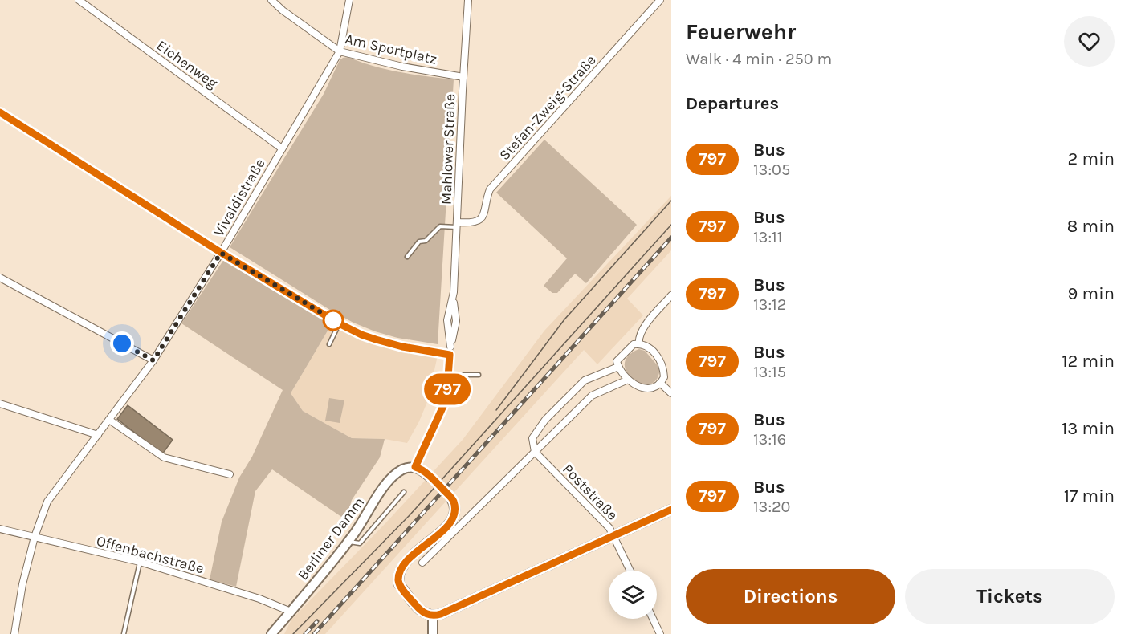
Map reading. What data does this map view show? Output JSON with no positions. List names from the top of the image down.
{
  "streets": {
    "main road": ["Berliner Damm"],
    "street": [
      "Am Sportplatz",
      "Eichenweg",
      "Stefan-Zweig-Straße",
      "Mahlower Straße",
      "Vivaldistraße",
      "Poststraße",
      "Offenbachstraße"
    ]
  },
  "crossings": [
    ["Am Sportplatz", "Mahlower Straße"],
    ["Am Sportplatz", "Vivaldistraße"],
    ["Eichenweg", "Vivaldistraße"],
    ["Stefan-Zweig-Straße", "Mahlower Straße"],
    ["Mahlower Straße", "Berliner Damm"],
    ["Vivaldistraße", "Offenbachstraße"],
    ["Berliner Damm", "Offenbachstraße"]
  ],
  "lines": ["bus line 797"],
  "page": {
    "on_map": "797",
    "heading": [
      ["Feuerwehr", "Walk · 4 min · 250 m"],
      "Departures"
    ],
    "list": [
      {
        "mark": "797",
        "name": "Bus",
        "note": "13:05",
        "value": "2 min"
      },
      {
        "mark": "797",
        "name": "Bus",
        "note": "13:11",
        "value": "8 min"
      },
      {
        "mark": "797",
        "name": "Bus",
        "note": "13:12",
        "value": "9 min"
      },
      {
        "mark": "797",
        "name": "Bus",
        "note": "13:15",
        "value": "12 min"
      },
      {
        "mark": "797",
        "name": "Bus",
        "note": "13:16",
        "value": "13 min"
      },
      {
        "mark": "797",
        "name": "Bus",
        "note": "13:20",
        "value": "17 min"
      }
    ],
    "buttons": ["Directions", "Tickets"]
  }
}
